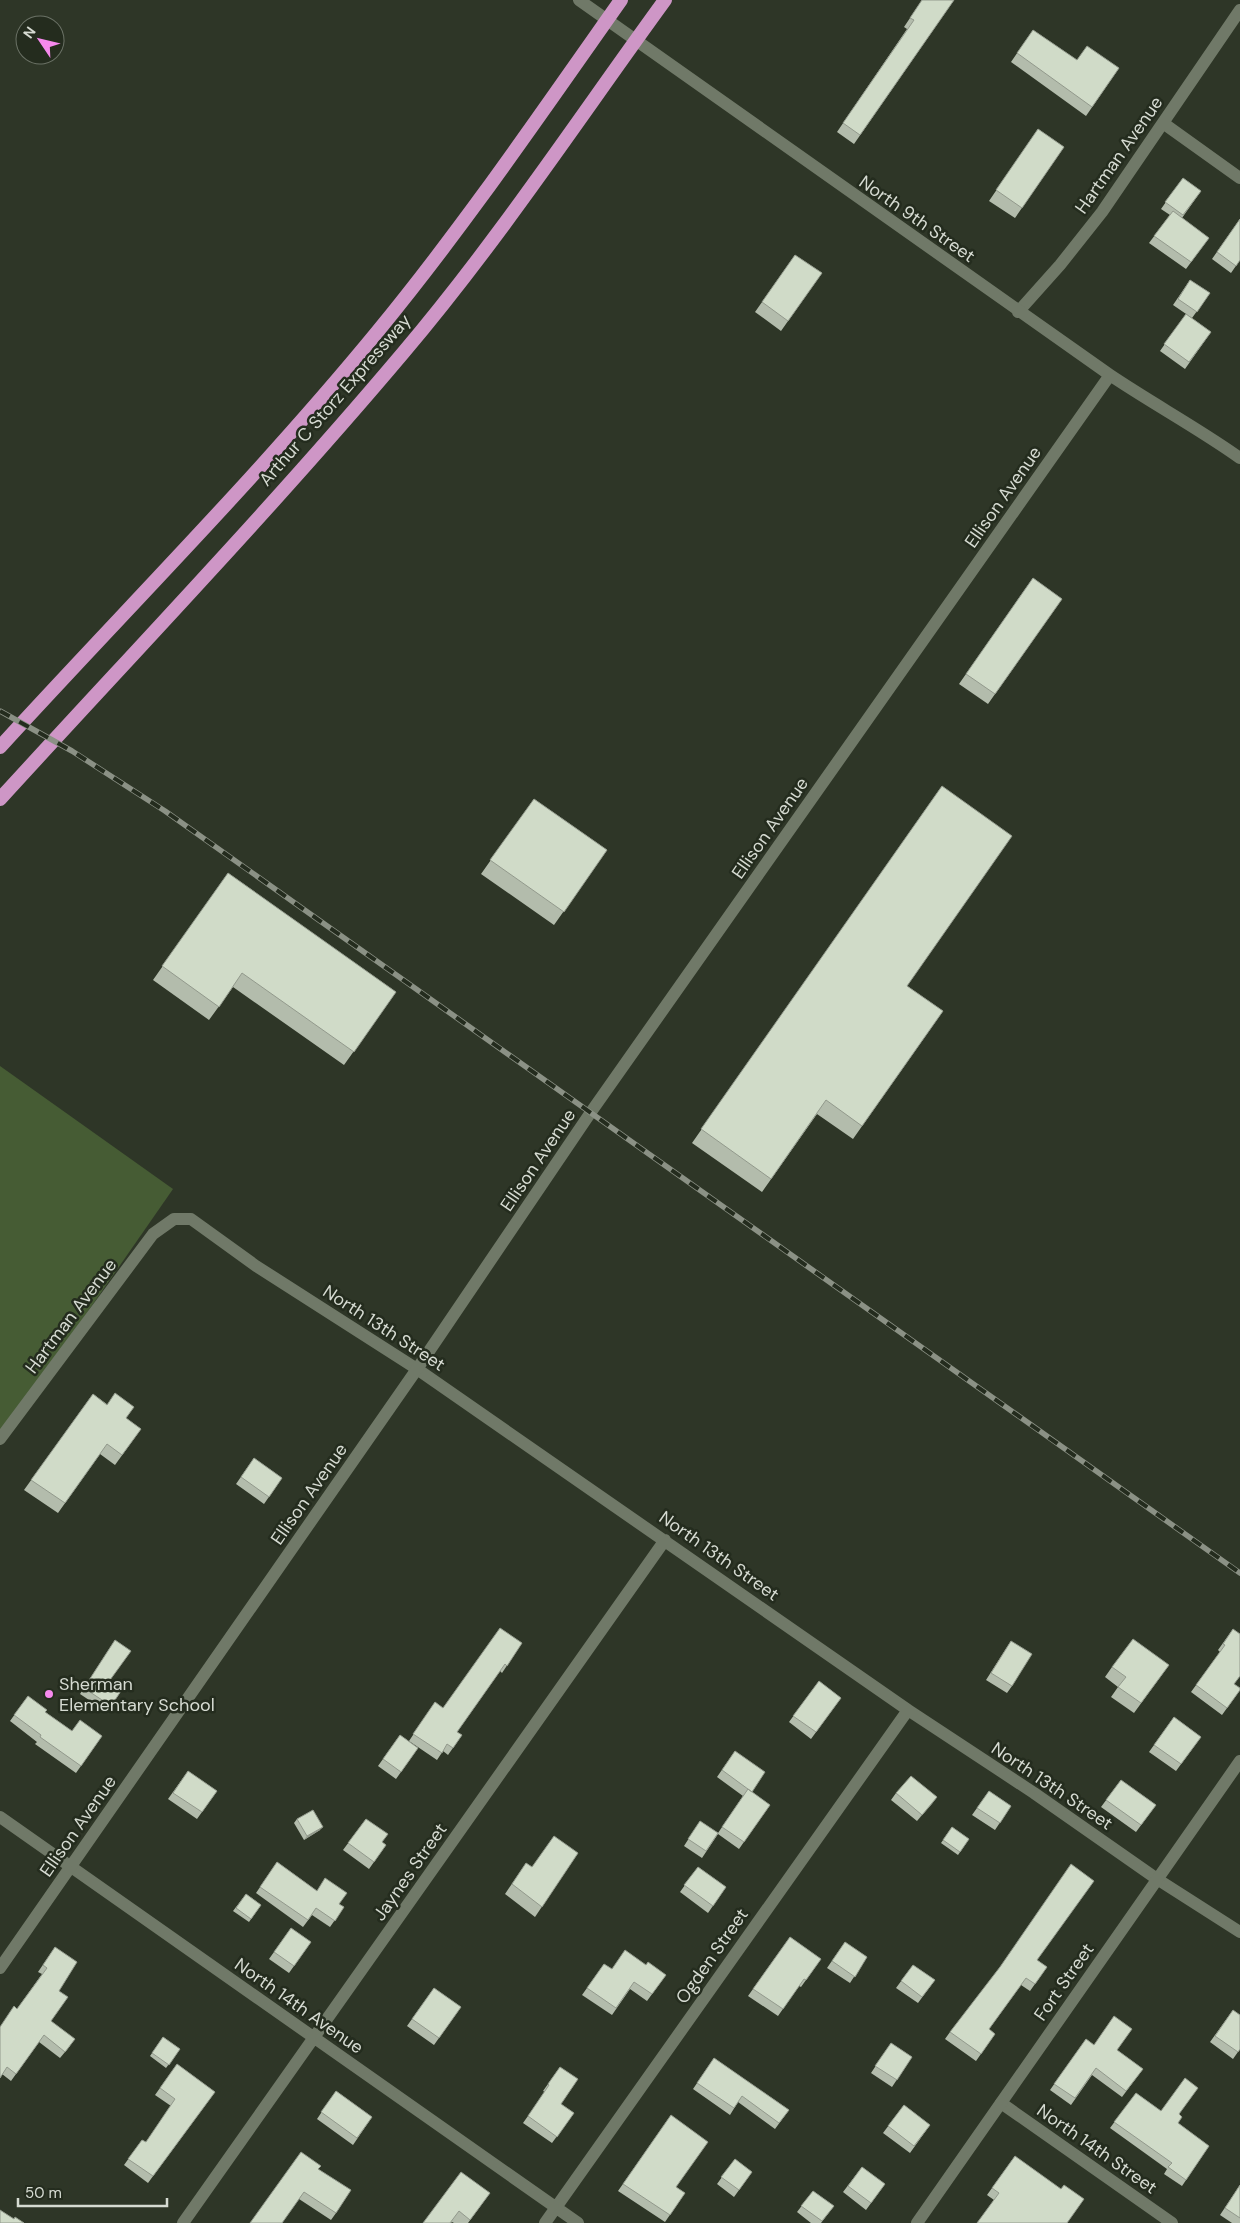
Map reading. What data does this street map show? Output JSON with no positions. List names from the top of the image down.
{
  "streets": {
    "highway": ["Arthur C Storz Expressway"],
    "street": [
      "Hartman Avenue",
      "North 9th Street",
      "Ellison Avenue",
      "North 13th Street",
      "Jaynes Street",
      "Ogden Street",
      "Fort Street",
      "North 14th Avenue",
      "North 14th Street"
    ]
  },
  "crossings": [
    ["Hartman Avenue", "North 9th Street"],
    ["Hartman Avenue", "North 13th Street"],
    ["North 9th Street", "Arthur C Storz Expressway"],
    ["North 9th Street", "Ellison Avenue"],
    ["Ellison Avenue", "North 13th Street"],
    ["Ellison Avenue", "North 14th Avenue"],
    ["North 13th Street", "Jaynes Street"],
    ["North 13th Street", "Ogden Street"],
    ["North 13th Street", "Fort Street"],
    ["Jaynes Street", "North 14th Avenue"],
    ["Ogden Street", "North 14th Avenue"],
    ["Fort Street", "North 14th Street"]
  ],
  "places": ["Sherman Elementary School"],
  "scale_bar": "50 m",
  "north": "top left"
}
